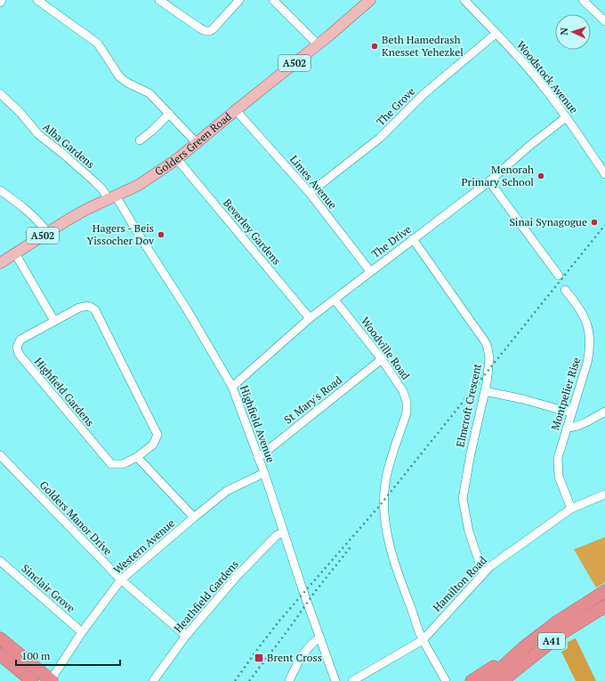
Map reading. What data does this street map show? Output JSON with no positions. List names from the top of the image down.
{
  "streets": {
    "highway": ["A41"],
    "main road": ["A502", "Golders Green Road"],
    "street": [
      "Woodstock Avenue",
      "The Grove",
      "Alba Gardens",
      "Limes Avenue",
      "Beverley Gardens",
      "The Drive",
      "Woodville Road",
      "Highfield Gardens",
      "Montpelier Rise",
      "St Mary's Road",
      "Elmcroft Crescent",
      "Highfield Avenue",
      "Golders Manor Drive",
      "Western Avenue",
      "Hamilton Road",
      "Sinclair Grove",
      "Heathfield Gardens"
    ]
  },
  "crossings": [
    ["Woodstock Avenue", "The Grove"],
    ["Woodstock Avenue", "The Drive"],
    ["The Grove", "Limes Avenue"],
    ["Golders Green Road", "Alba Gardens"],
    ["Golders Green Road", "Limes Avenue"],
    ["Golders Green Road", "Beverley Gardens"],
    ["Golders Green Road", "Highfield Avenue"],
    ["Alba Gardens", "Highfield Avenue"],
    ["Limes Avenue", "The Drive"],
    ["Beverley Gardens", "The Drive"],
    ["The Drive", "Woodville Road"],
    ["The Drive", "Elmcroft Crescent"],
    ["The Drive", "Highfield Avenue"],
    ["Woodville Road", "St Mary's Road"],
    ["Woodville Road", "Hamilton Road"],
    ["Montpelier Rise", "Hamilton Road"],
    ["St Mary's Road", "Highfield Avenue"],
    ["Elmcroft Crescent", "Hamilton Road"],
    ["Highfield Avenue", "Western Avenue"],
    ["Highfield Avenue", "Heathfield Gardens"],
    ["Golders Manor Drive", "Western Avenue"],
    ["Golders Manor Drive", "Heathfield Gardens"],
    ["Western Avenue", "Sinclair Grove"]
  ],
  "places": {
    "other": [
      "Beth Hamedrash Knesset Yehezkel",
      "Menorah Primary School",
      "Sinai Synagogue",
      "Hagers - Beis Yissocher Dov"
    ],
    "transit": ["Brent Cross"]
  },
  "scale_bar": "100 m",
  "north": "left"
}
